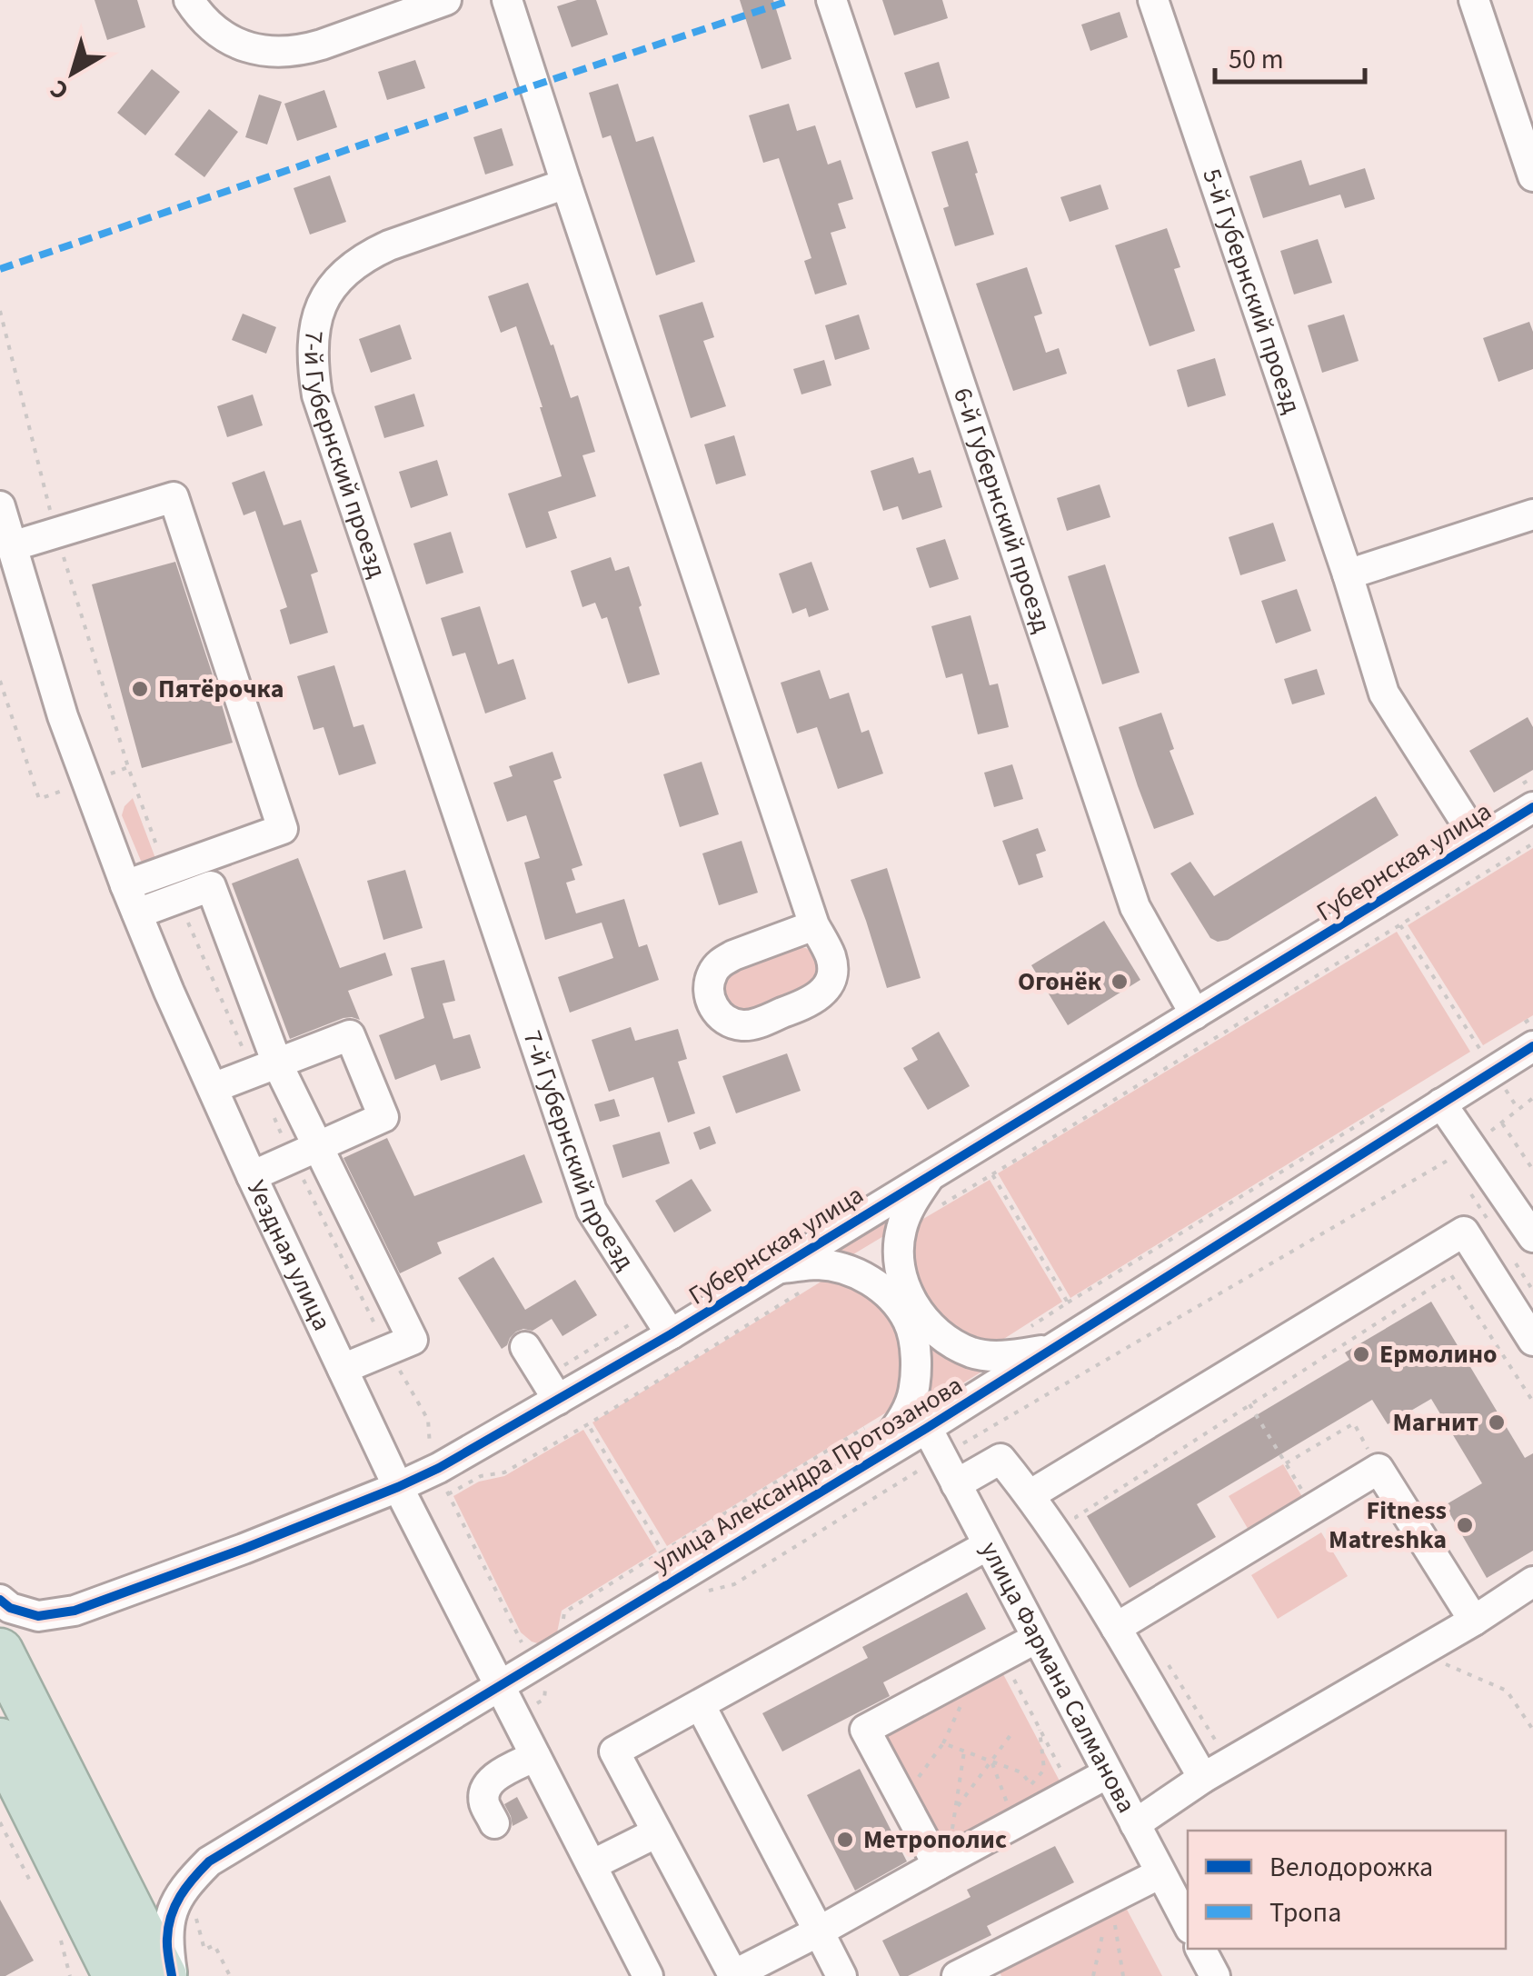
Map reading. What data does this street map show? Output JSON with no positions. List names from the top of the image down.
{
  "streets": {
    "street": [
      "5-й Губернский проезд",
      "7-й Губернский проезд",
      "6-й Губернский проезд",
      "Губернская улица",
      "Уездная улица",
      "улица Александра Протозанова",
      "улица Фармана Салманова"
    ]
  },
  "crossings": [
    ["5-й Губернский проезд", "Губернская улица"],
    ["7-й Губернский проезд", "Губернская улица"],
    ["6-й Губернский проезд", "Губернская улица"],
    ["Губернская улица", "Уездная улица"],
    ["Уездная улица", "улица Александра Протозанова"],
    ["улица Александра Протозанова", "улица Фармана Салманова"]
  ],
  "places": [
    "Пятёрочка",
    "Огонёк",
    "Ермолино",
    "Магнит",
    "Fitness Matreshka",
    "Метрополис"
  ],
  "legend": ["Велодорожка", "Тропа"],
  "scale_bar": "50 m",
  "north": "bottom left"
}
